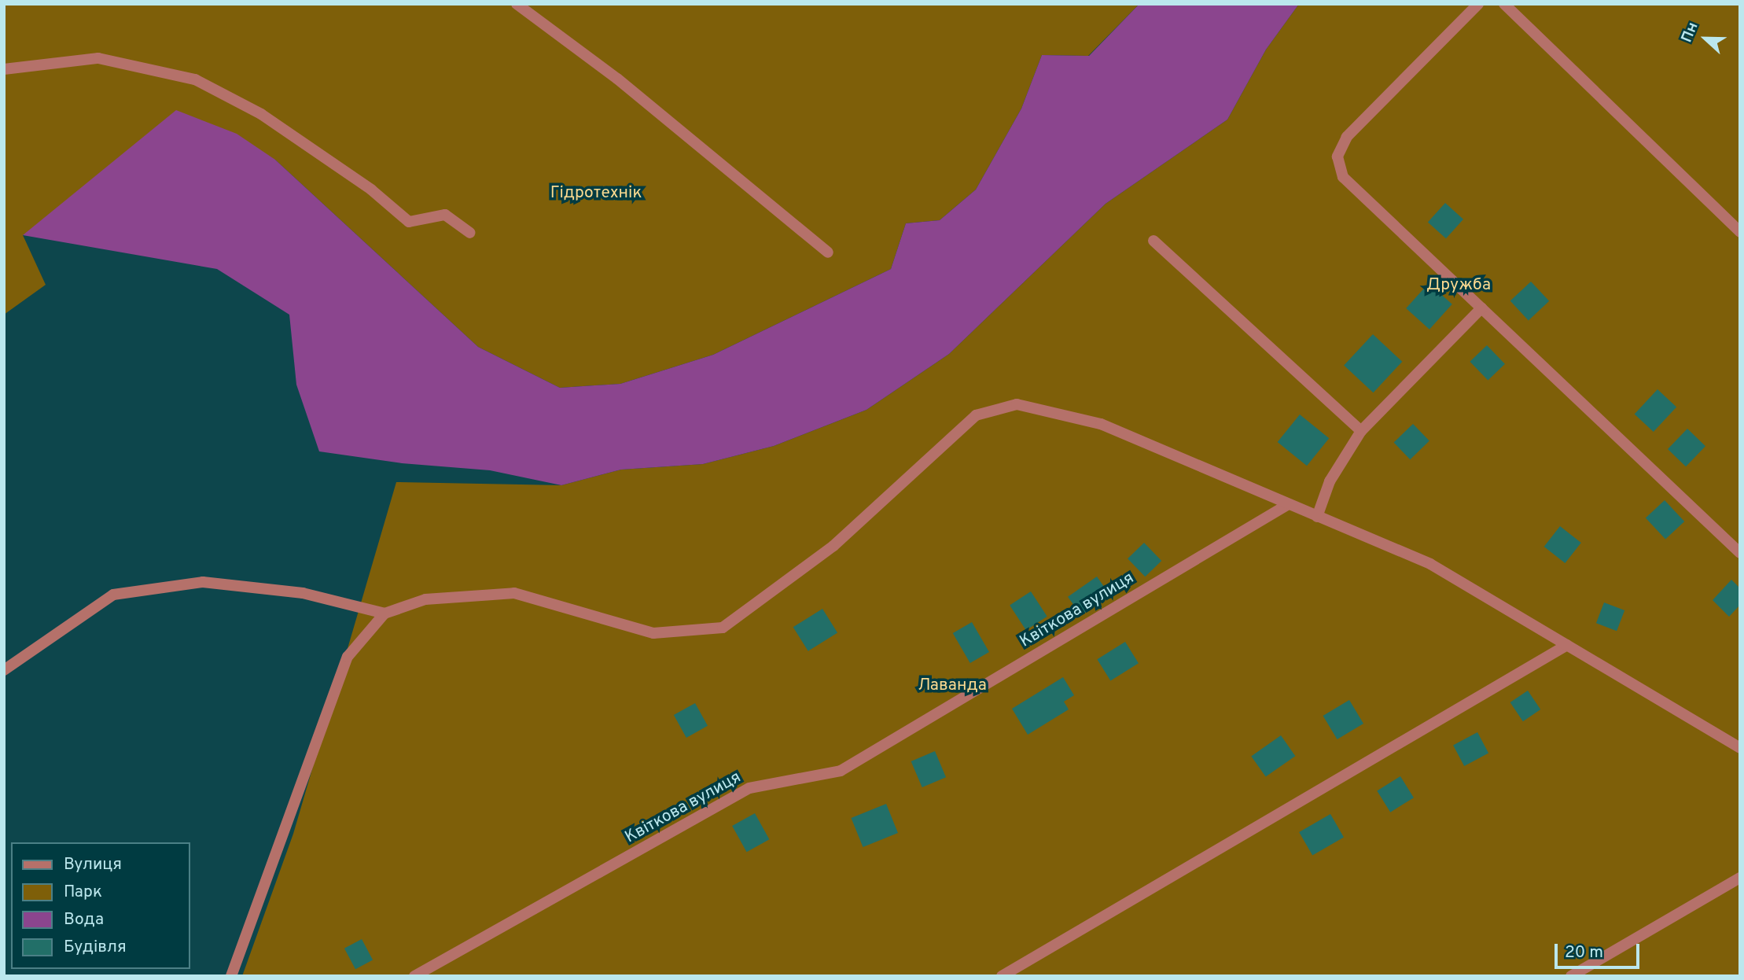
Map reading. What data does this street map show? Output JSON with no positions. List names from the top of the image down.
{
  "streets": {
    "street": ["Квіткова вулиця"]
  },
  "parks": ["Гідротехнік", "Дружба", "Лаванда"],
  "legend": [
    "Вулиця",
    "Парк",
    "Вода",
    "Будівля"
  ],
  "scale_bar": "20 m",
  "north": "left"
}
